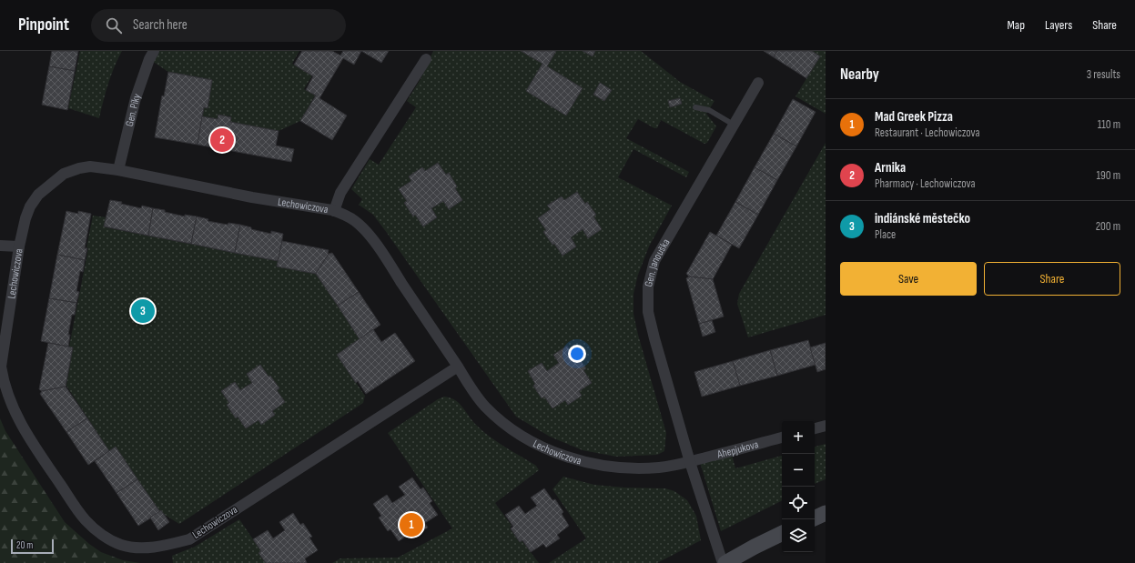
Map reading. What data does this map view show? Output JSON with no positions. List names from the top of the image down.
{
  "streets": {
    "street": [
      "Gen. Píky",
      "Lechowiczova",
      "Gen. Janouška",
      "Ahepjukova"
    ]
  },
  "crossings": [
    ["Gen. Píky", "Lechowiczova"],
    ["Lechowiczova", "Gen. Janouška"],
    ["Lechowiczova", "Ahepjukova"],
    ["Gen. Janouška", "Ahepjukova"]
  ],
  "scale_bar": "20 m",
  "page": {
    "header": "Pinpoint",
    "search": "Search here",
    "nav": ["Map", "Layers", "Share"],
    "heading": ["Nearby", "3 results"],
    "list": [
      {
        "mark": "1",
        "name": "Mad Greek Pizza",
        "note": "Restaurant · Lechowiczova",
        "value": "110 m"
      },
      {
        "mark": "2",
        "name": "Arnika",
        "note": "Pharmacy · Lechowiczova",
        "value": "190 m"
      },
      {
        "mark": "3",
        "name": "indiánské městečko",
        "note": "Place",
        "value": "200 m"
      }
    ],
    "pins": ["2", "3", "1"],
    "buttons": ["Save", "Share"],
    "map_buttons": ["+", "−"],
    "scale": "20 m"
  }
}
